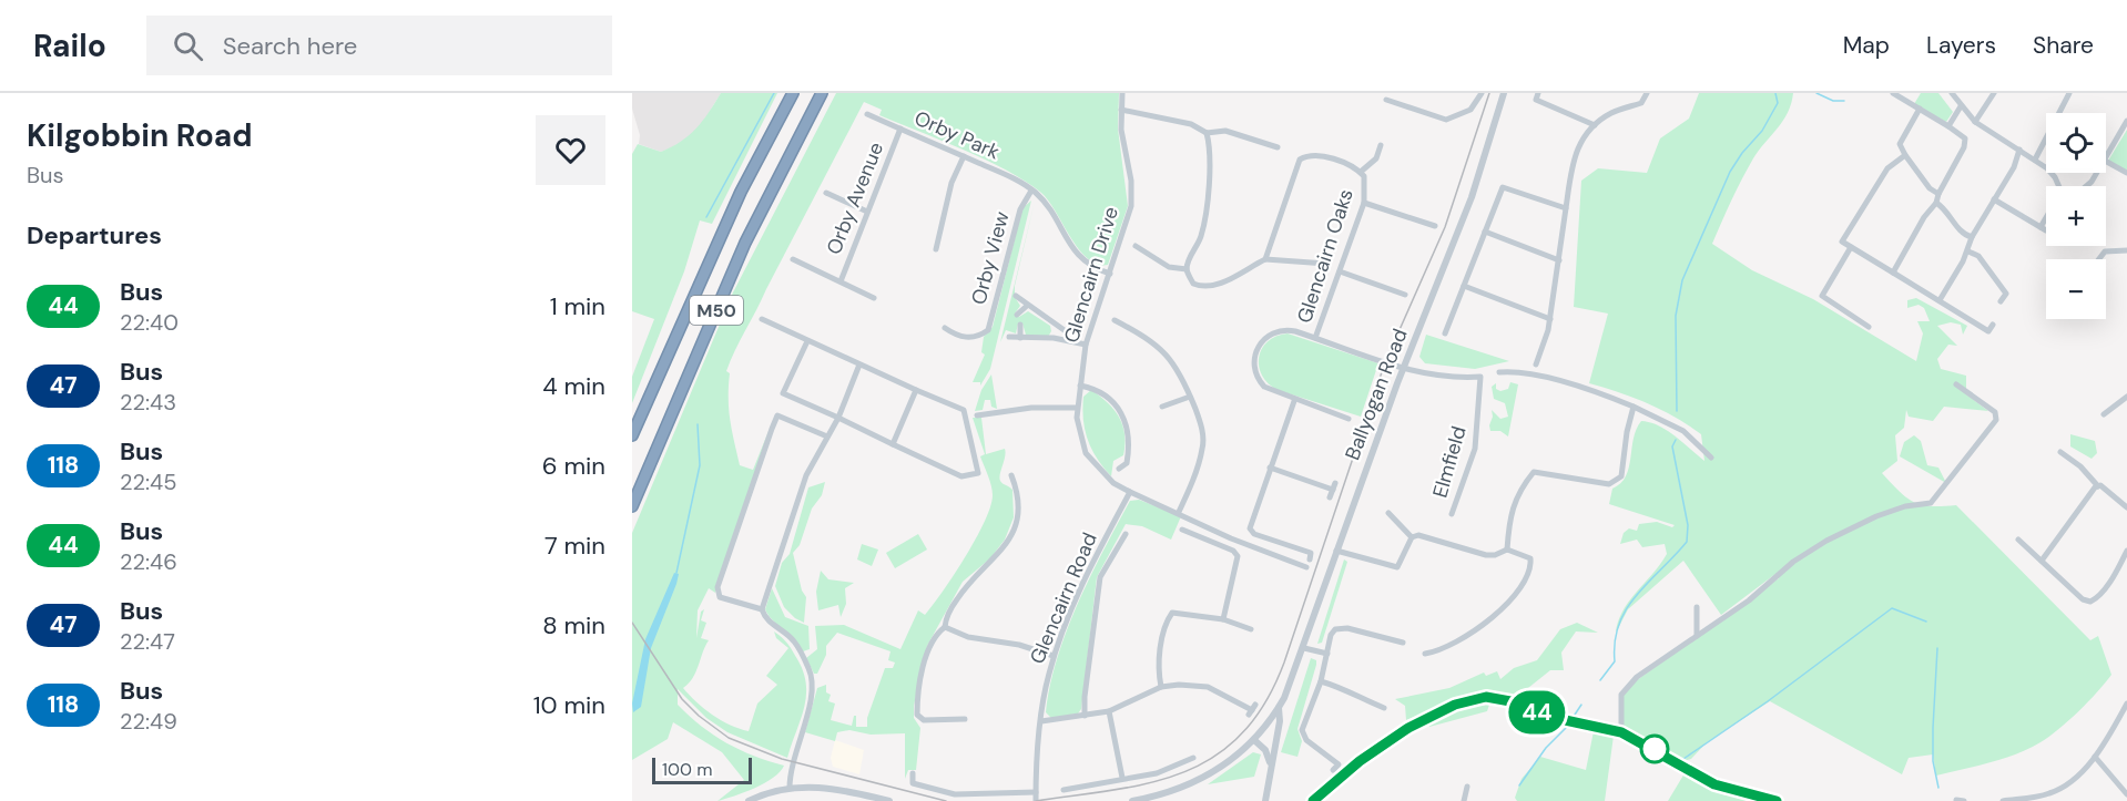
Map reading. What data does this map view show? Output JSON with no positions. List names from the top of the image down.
{
  "streets": {
    "highway": ["M50"],
    "street": [
      "Orby Park",
      "Orby Avenue",
      "Glencairn Oaks",
      "Orby View",
      "Glencairn Drive",
      "Ballyogan Road",
      "Elmfield",
      "Glencairn Road"
    ]
  },
  "crossings": [
    ["Orby Park", "Orby Avenue"],
    ["Orby Park", "Orby View"],
    ["Glencairn Oaks", "Elmfield"],
    ["Glencairn Drive", "Glencairn Road"],
    ["Ballyogan Road", "Elmfield"]
  ],
  "lines": ["bus line 44"],
  "scale_bar": "100 m",
  "page": {
    "header": "Railo",
    "search": "Search here",
    "nav": ["Map", "Layers", "Share"],
    "heading": [
      ["Kilgobbin Road", "Bus"],
      "Departures"
    ],
    "on_map": "44",
    "map_buttons": ["+", "−"],
    "list": [
      {
        "mark": "44",
        "name": "Bus",
        "note": "22:40",
        "value": "1 min"
      },
      {
        "mark": "47",
        "name": "Bus",
        "note": "22:43",
        "value": "4 min"
      },
      {
        "mark": "118",
        "name": "Bus",
        "note": "22:45",
        "value": "6 min"
      },
      {
        "mark": "44",
        "name": "Bus",
        "note": "22:46",
        "value": "7 min"
      },
      {
        "mark": "47",
        "name": "Bus",
        "note": "22:47",
        "value": "8 min"
      },
      {
        "mark": "118",
        "name": "Bus",
        "note": "22:49",
        "value": "10 min"
      }
    ],
    "scale": "100 m"
  }
}
